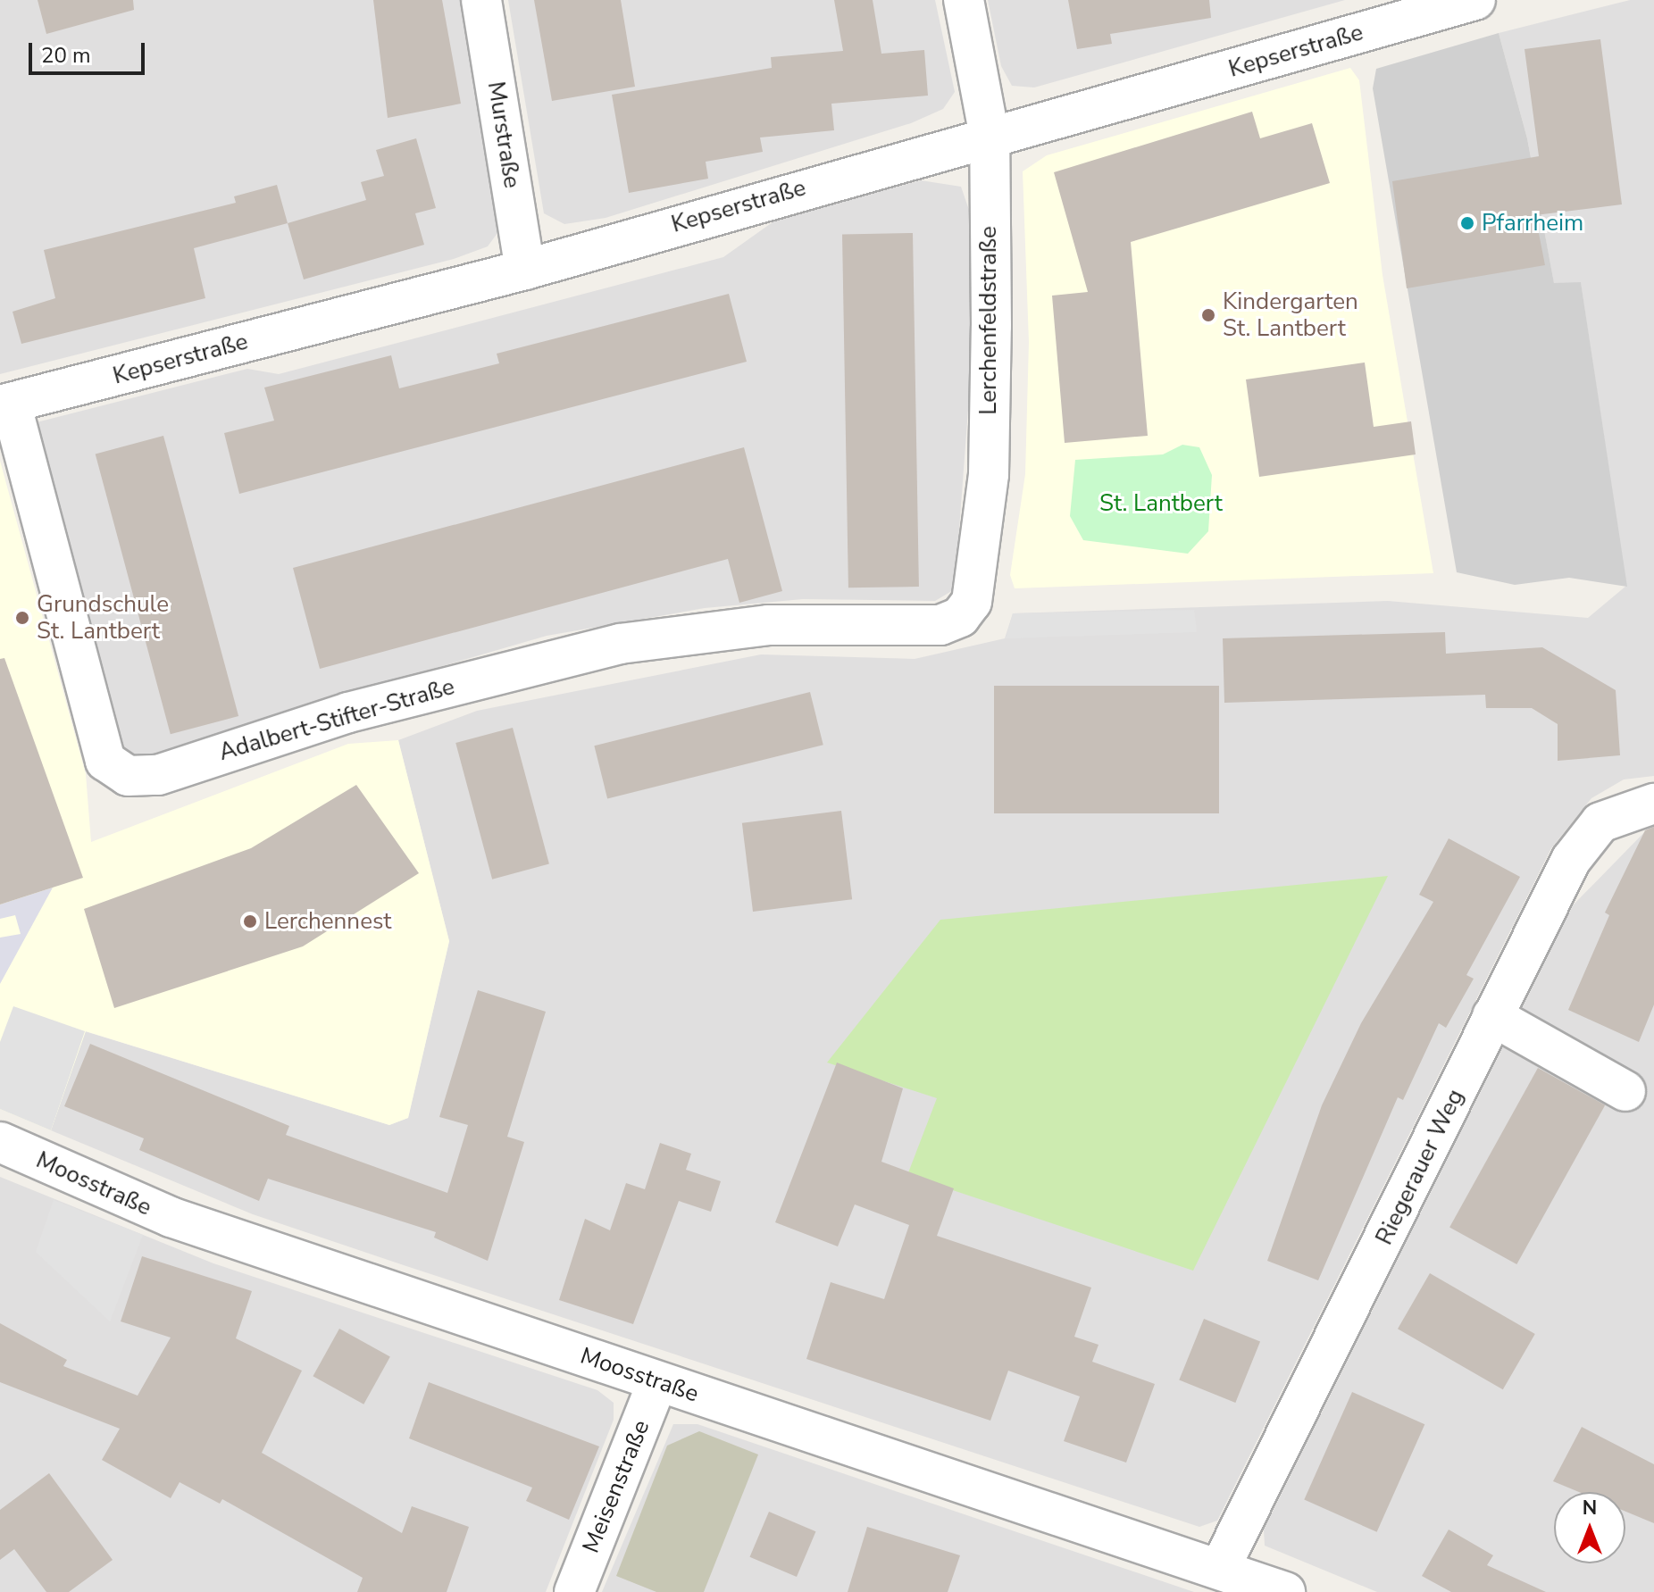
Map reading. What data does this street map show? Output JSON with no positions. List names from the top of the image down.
{
  "streets": {
    "street": [
      "Kepserstraße",
      "Murstraße",
      "Lerchenfeldstraße",
      "Adalbert-Stifter-Straße",
      "Riegerauer Weg",
      "Moosstraße",
      "Meisenstraße"
    ]
  },
  "crossings": [
    ["Kepserstraße", "Murstraße"],
    ["Kepserstraße", "Lerchenfeldstraße"],
    ["Kepserstraße", "Adalbert-Stifter-Straße"],
    ["Lerchenfeldstraße", "Adalbert-Stifter-Straße"],
    ["Riegerauer Weg", "Moosstraße"],
    ["Moosstraße", "Meisenstraße"]
  ],
  "parks": ["St. Lantbert"],
  "places": [
    "Pfarrheim",
    "Kindergarten St. Lantbert",
    "Grundschule St. Lantbert",
    "Lerchennest"
  ],
  "scale_bar": "20 m",
  "north": "top"
}
